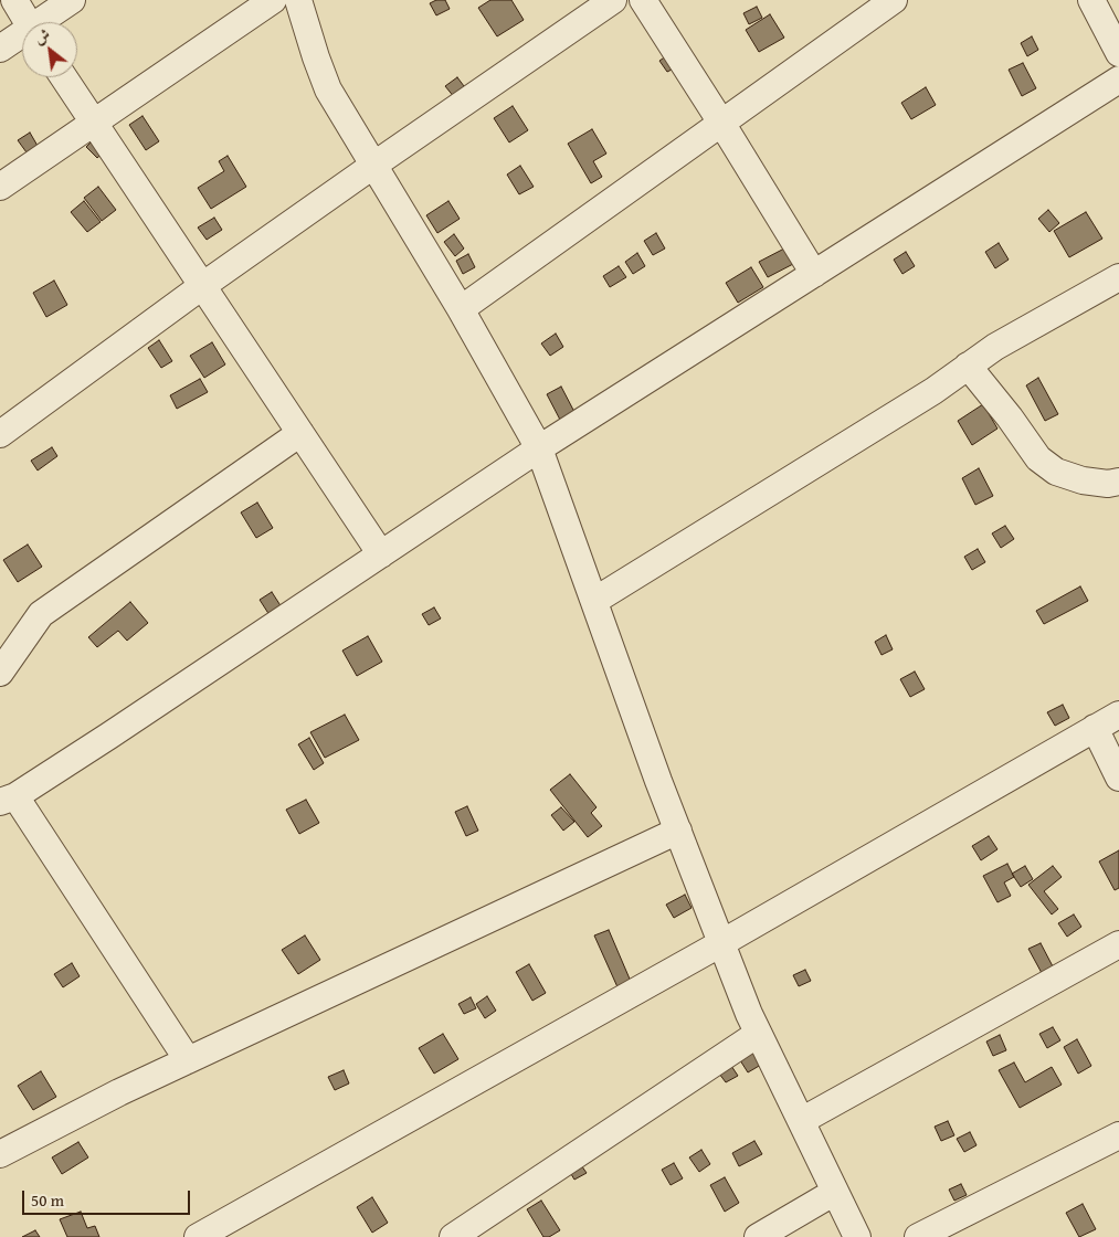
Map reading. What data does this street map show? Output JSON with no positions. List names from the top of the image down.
{
  "scale_bar": "50 m",
  "north": "top left"
}
